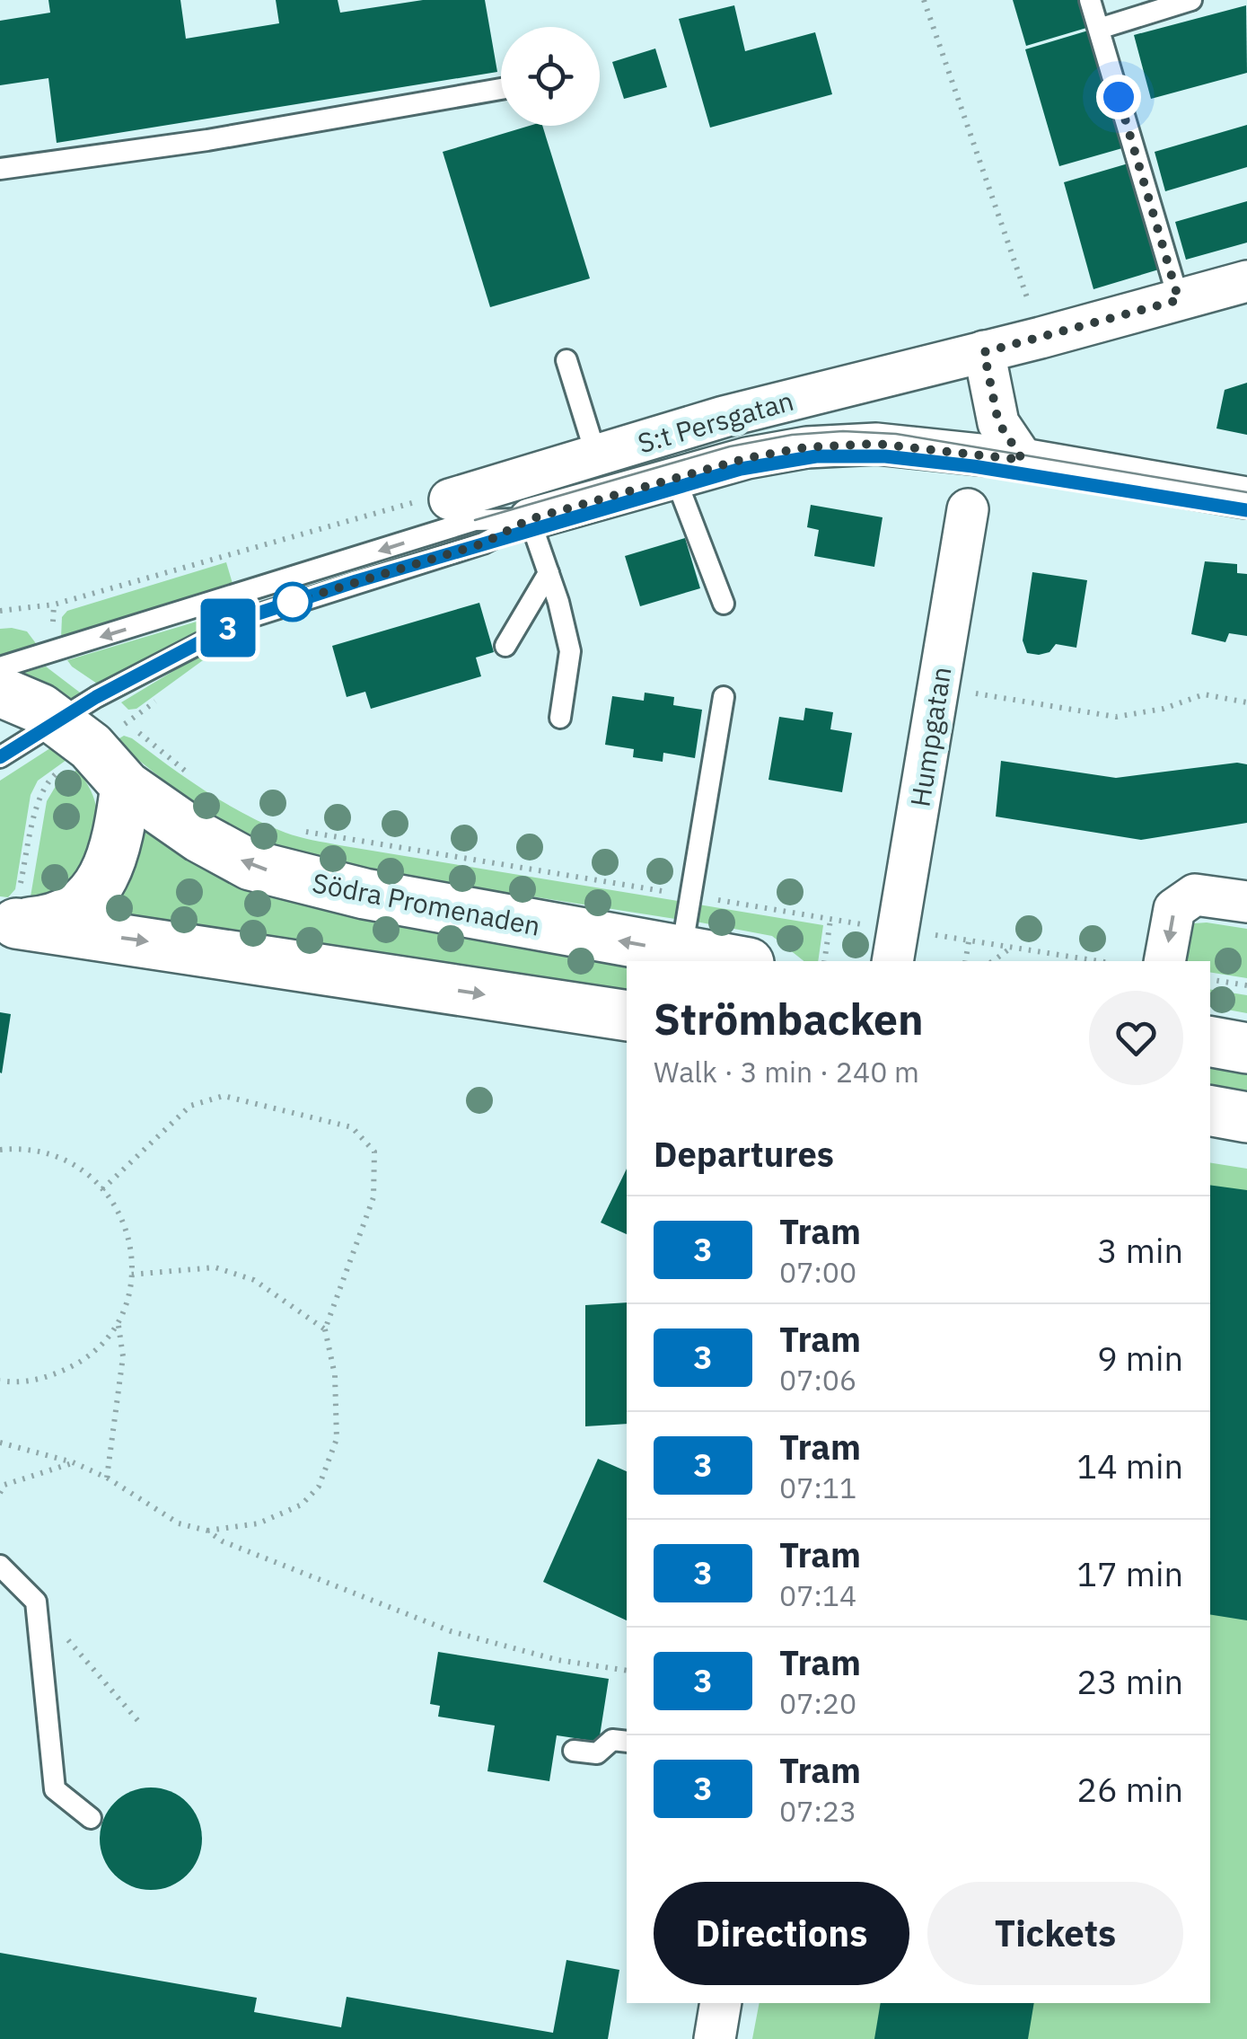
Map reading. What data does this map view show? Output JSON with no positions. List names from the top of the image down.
{
  "streets": {
    "main road": ["Södra Promenaden"],
    "street": ["S:t Persgatan", "Humpgatan"]
  },
  "lines": ["tram line 3"],
  "page": {
    "on_map": "3",
    "heading": [
      ["Strömbacken", "Walk · 3 min · 240 m"],
      "Departures"
    ],
    "list": [
      {
        "mark": "3",
        "name": "Tram",
        "note": "07:00",
        "value": "3 min"
      },
      {
        "mark": "3",
        "name": "Tram",
        "note": "07:06",
        "value": "9 min"
      },
      {
        "mark": "3",
        "name": "Tram",
        "note": "07:11",
        "value": "14 min"
      },
      {
        "mark": "3",
        "name": "Tram",
        "note": "07:14",
        "value": "17 min"
      },
      {
        "mark": "3",
        "name": "Tram",
        "note": "07:20",
        "value": "23 min"
      },
      {
        "mark": "3",
        "name": "Tram",
        "note": "07:23",
        "value": "26 min"
      }
    ],
    "buttons": ["Directions", "Tickets"]
  }
}
